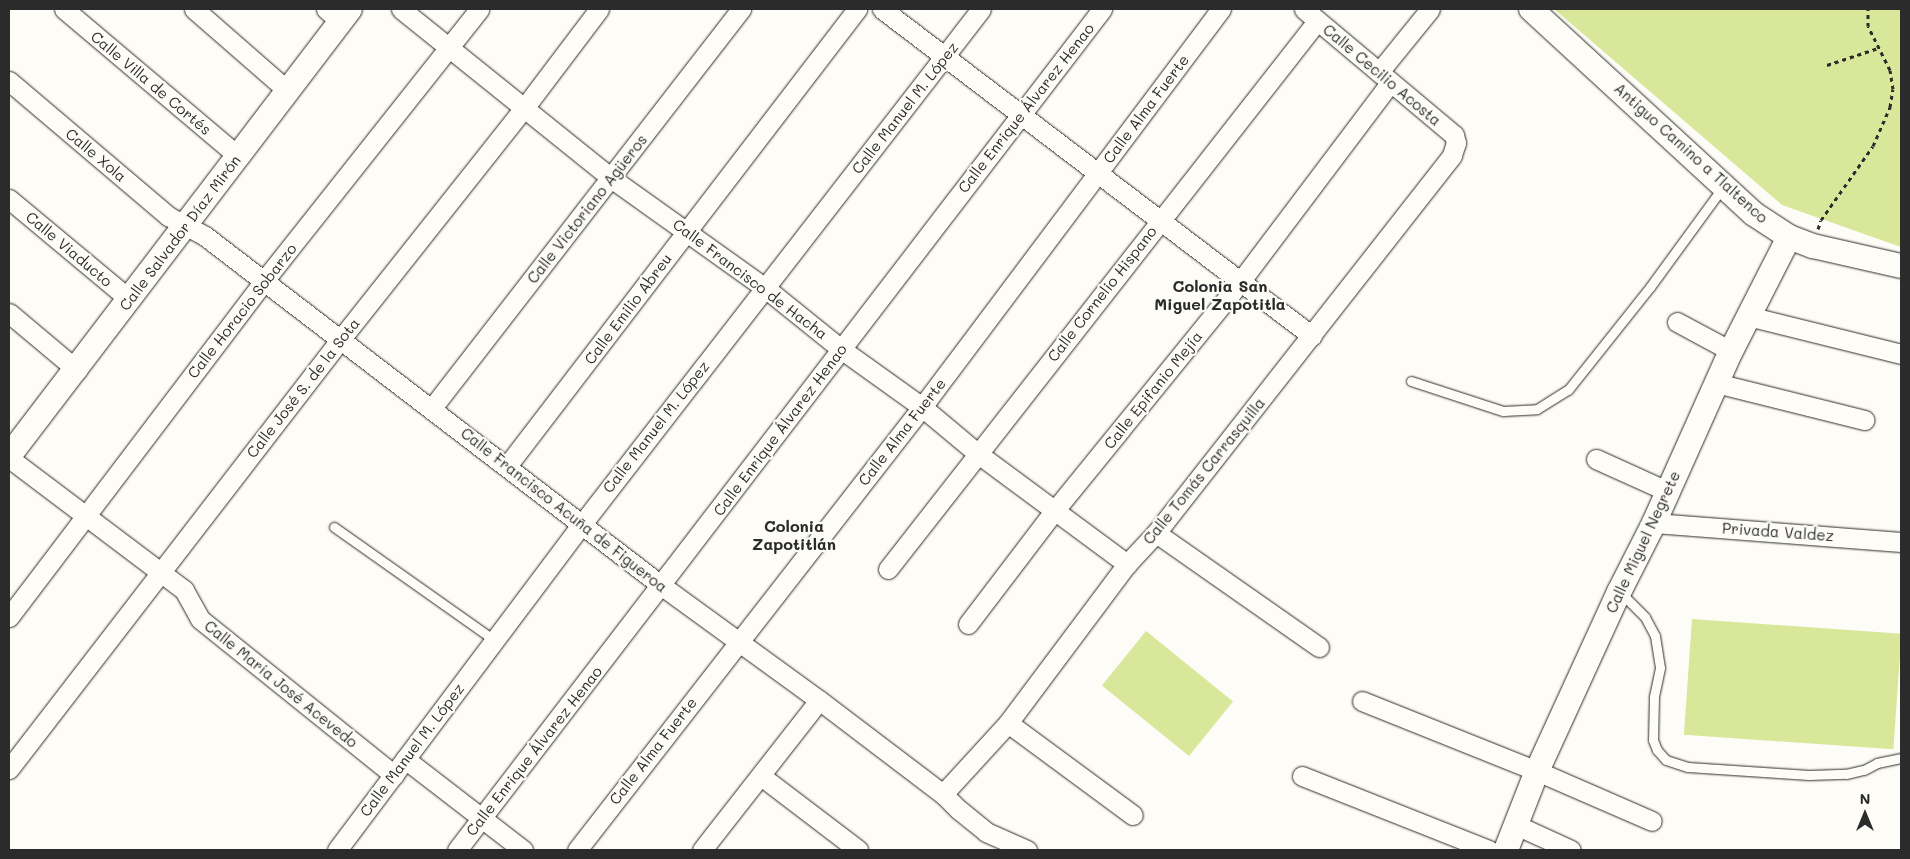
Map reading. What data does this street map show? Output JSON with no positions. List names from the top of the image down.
{
  "streets": {
    "street": [
      "Calle Cecilio Acosta",
      "Calle Villa de Cortés",
      "Calle Manuel M. López",
      "Calle Enrique Álvarez Henao",
      "Calle Alma Fuerte",
      "Antiguo Camino a Tlaltenco",
      "Calle Xola",
      "Calle Victoriano Agüeros",
      "Calle Salvador Díaz Mirón",
      "Calle Viaducto",
      "Calle Francisco de Hacha",
      "Calle Cornelio Hispano",
      "Calle Emilio Abreu",
      "Calle Horacio Sobarzo",
      "Calle José S. de la Sota",
      "Calle Epifanio Mejía",
      "Calle Tomás Carrasquilla",
      "Calle Francisco Acuña de Figueroa",
      "Privada Valdez",
      "Calle Miguel Negrete",
      "Calle María José Acevedo"
    ]
  },
  "crossings": [
    ["Calle Cecilio Acosta", "Calle Cornelio Hispano"],
    ["Calle Cecilio Acosta", "Calle Epifanio Mejía"],
    ["Calle Cecilio Acosta", "Calle Tomás Carrasquilla"],
    ["Calle Villa de Cortés", "Calle Salvador Díaz Mirón"],
    ["Calle Manuel M. López", "Calle Francisco de Hacha"],
    ["Calle Manuel M. López", "Calle Francisco Acuña de Figueroa"],
    ["Calle Manuel M. López", "Calle María José Acevedo"],
    ["Calle Enrique Álvarez Henao", "Calle Francisco de Hacha"],
    ["Calle Enrique Álvarez Henao", "Calle Francisco Acuña de Figueroa"],
    ["Calle Alma Fuerte", "Calle Francisco de Hacha"],
    ["Calle Alma Fuerte", "Calle Francisco Acuña de Figueroa"],
    ["Antiguo Camino a Tlaltenco", "Calle Miguel Negrete"],
    ["Calle Xola", "Calle Salvador Díaz Mirón"],
    ["Calle Xola", "Calle Francisco Acuña de Figueroa"],
    ["Calle Victoriano Agüeros", "Calle Francisco de Hacha"],
    ["Calle Victoriano Agüeros", "Calle Francisco Acuña de Figueroa"],
    ["Calle Salvador Díaz Mirón", "Calle Viaducto"],
    ["Calle Salvador Díaz Mirón", "Calle Francisco Acuña de Figueroa"],
    ["Calle Salvador Díaz Mirón", "Calle María José Acevedo"],
    ["Calle Francisco de Hacha", "Calle Cornelio Hispano"],
    ["Calle Francisco de Hacha", "Calle Emilio Abreu"],
    ["Calle Francisco de Hacha", "Calle Horacio Sobarzo"],
    ["Calle Francisco de Hacha", "Calle José S. de la Sota"],
    ["Calle Francisco de Hacha", "Calle Epifanio Mejía"],
    ["Calle Francisco de Hacha", "Calle Tomás Carrasquilla"],
    ["Calle Emilio Abreu", "Calle Francisco Acuña de Figueroa"],
    ["Calle Horacio Sobarzo", "Calle Francisco Acuña de Figueroa"],
    ["Calle Horacio Sobarzo", "Calle María José Acevedo"],
    ["Calle José S. de la Sota", "Calle Francisco Acuña de Figueroa"],
    ["Calle José S. de la Sota", "Calle María José Acevedo"],
    ["Calle Tomás Carrasquilla", "Calle Francisco Acuña de Figueroa"],
    ["Privada Valdez", "Calle Miguel Negrete"]
  ],
  "districts": ["Colonia San Miguel Zapotitla", "Colonia Zapotitlán"],
  "north": "top"
}
